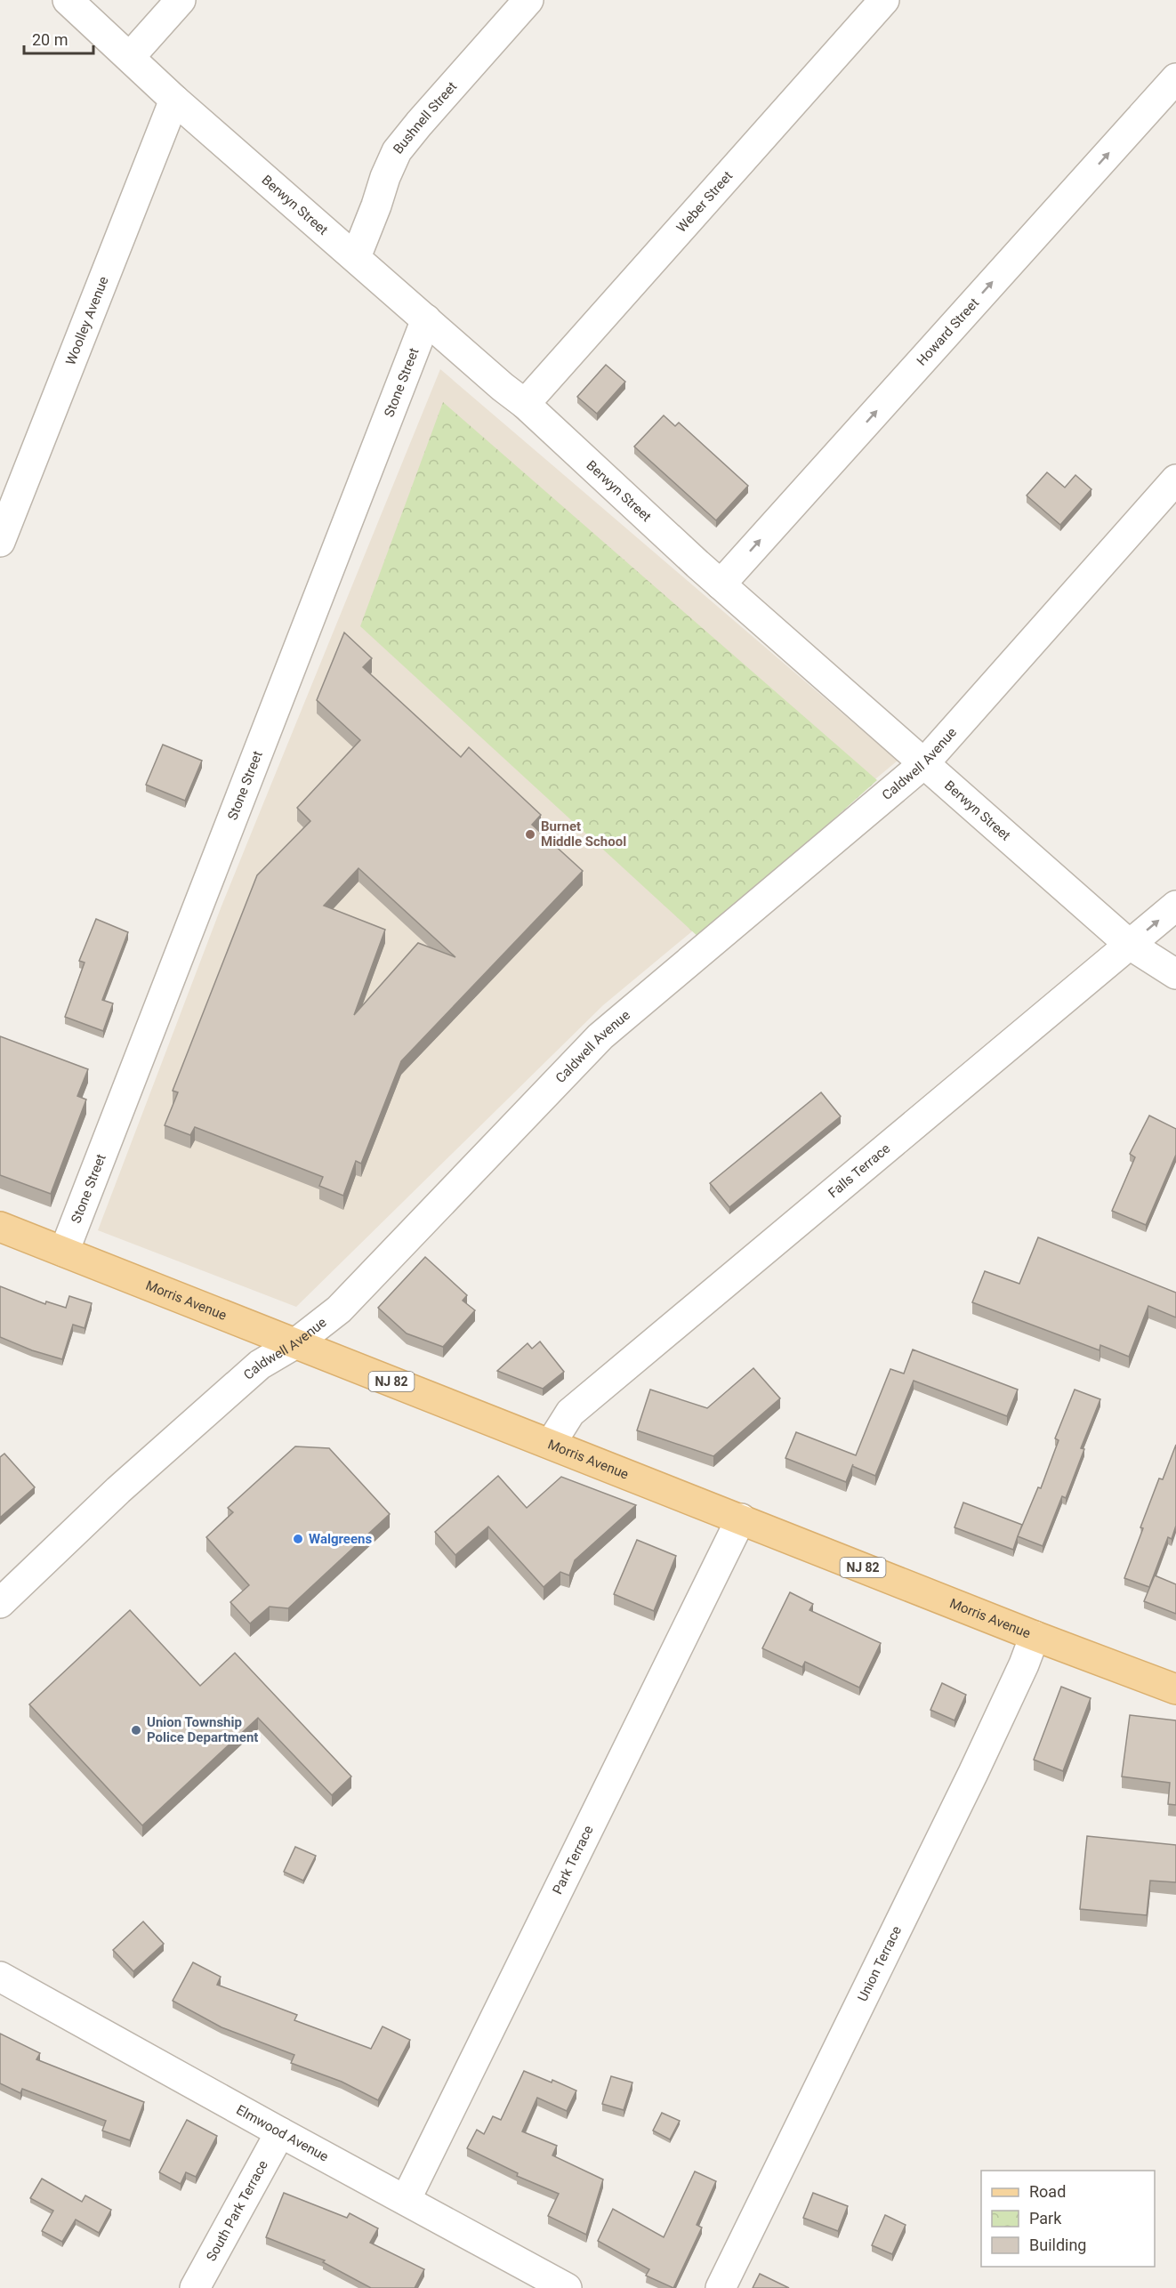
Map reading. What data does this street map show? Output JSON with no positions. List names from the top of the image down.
{
  "streets": {
    "main road": ["Morris Avenue", "NJ 82"],
    "street": [
      "Bushnell Street",
      "Weber Street",
      "Berwyn Street",
      "Woolley Avenue",
      "Howard Street",
      "Stone Street",
      "Caldwell Avenue",
      "Falls Terrace",
      "Park Terrace",
      "Union Terrace",
      "Elmwood Avenue",
      "South Park Terrace"
    ]
  },
  "crossings": [
    ["Bushnell Street", "Berwyn Street"],
    ["Weber Street", "Berwyn Street"],
    ["Berwyn Street", "Woolley Avenue"],
    ["Berwyn Street", "Howard Street"],
    ["Berwyn Street", "Stone Street"],
    ["Berwyn Street", "Caldwell Avenue"],
    ["Berwyn Street", "Falls Terrace"],
    ["Stone Street", "Morris Avenue"],
    ["Caldwell Avenue", "Morris Avenue"],
    ["Falls Terrace", "Morris Avenue"],
    ["Morris Avenue", "Park Terrace"],
    ["Morris Avenue", "Union Terrace"],
    ["Park Terrace", "Elmwood Avenue"],
    ["Elmwood Avenue", "South Park Terrace"]
  ],
  "one_way": ["Howard Street"],
  "places": ["Burnet Middle School", "Walgreens", "Union Township Police Department"],
  "legend": ["Road", "Park", "Building"],
  "scale_bar": "20 m"
}
